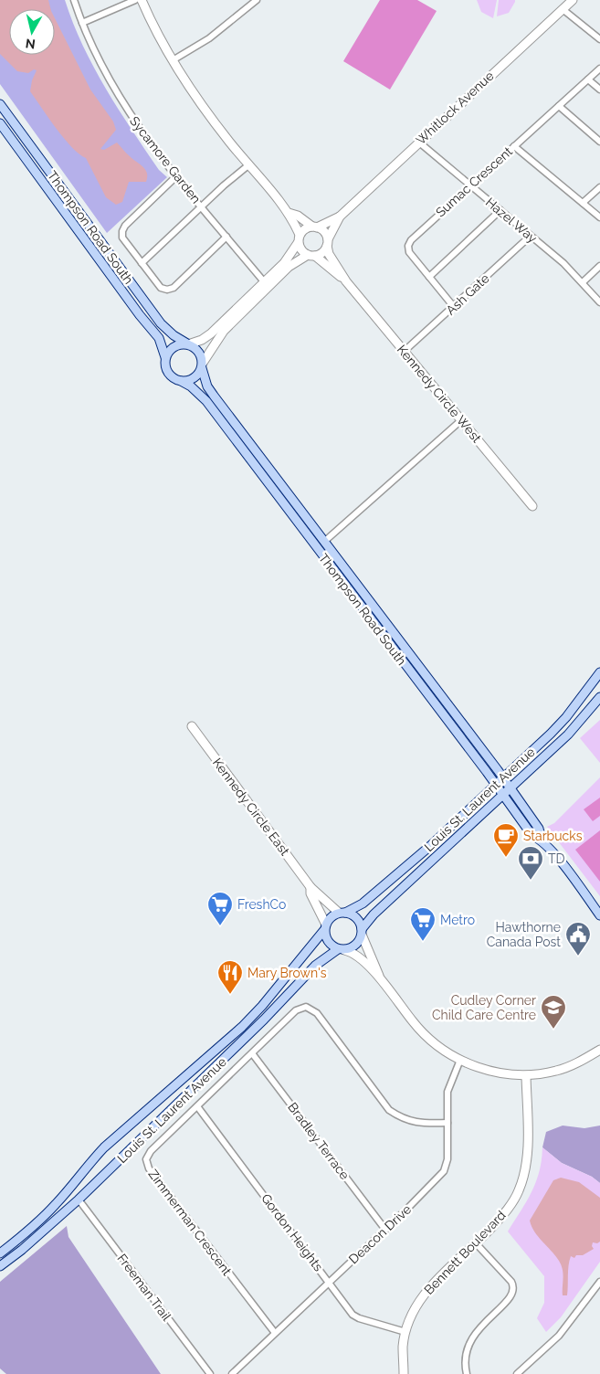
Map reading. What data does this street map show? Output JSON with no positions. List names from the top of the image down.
{
  "streets": {
    "main road": ["Thompson Road South", "Louis St. Laurent Avenue"],
    "street": [
      "Whitlock Avenue",
      "Sycamore Garden",
      "Sumac Crescent",
      "Hazel Way",
      "Ash Gate",
      "Kennedy Circle West",
      "Kennedy Circle East",
      "Bradley Terrace",
      "Zimmerman Crescent",
      "Gordon Heights",
      "Deacon Drive",
      "Bennett Boulevard",
      "Freeman Trail"
    ]
  },
  "crossings": [
    ["Whitlock Avenue", "Hazel Way"],
    ["Whitlock Avenue", "Kennedy Circle West"],
    ["Sumac Crescent", "Hazel Way"],
    ["Sumac Crescent", "Ash Gate"],
    ["Hazel Way", "Ash Gate"],
    ["Thompson Road South", "Louis St. Laurent Avenue"],
    ["Ash Gate", "Kennedy Circle West"],
    ["Louis St. Laurent Avenue", "Kennedy Circle East"],
    ["Louis St. Laurent Avenue", "Freeman Trail"],
    ["Bradley Terrace", "Zimmerman Crescent"],
    ["Bradley Terrace", "Deacon Drive"],
    ["Zimmerman Crescent", "Gordon Heights"],
    ["Zimmerman Crescent", "Deacon Drive"],
    ["Gordon Heights", "Deacon Drive"],
    ["Gordon Heights", "Bennett Boulevard"]
  ],
  "places": {
    "cafe": ["Starbucks"],
    "bank": ["TD"],
    "supermarket": ["FreshCo", "Metro"],
    "public building": ["Hawthorne Canada Post"],
    "restaurant": ["Mary Brown's"],
    "school or university": ["Cudley Corner Child Care Centre"]
  },
  "north": "bottom"
}
